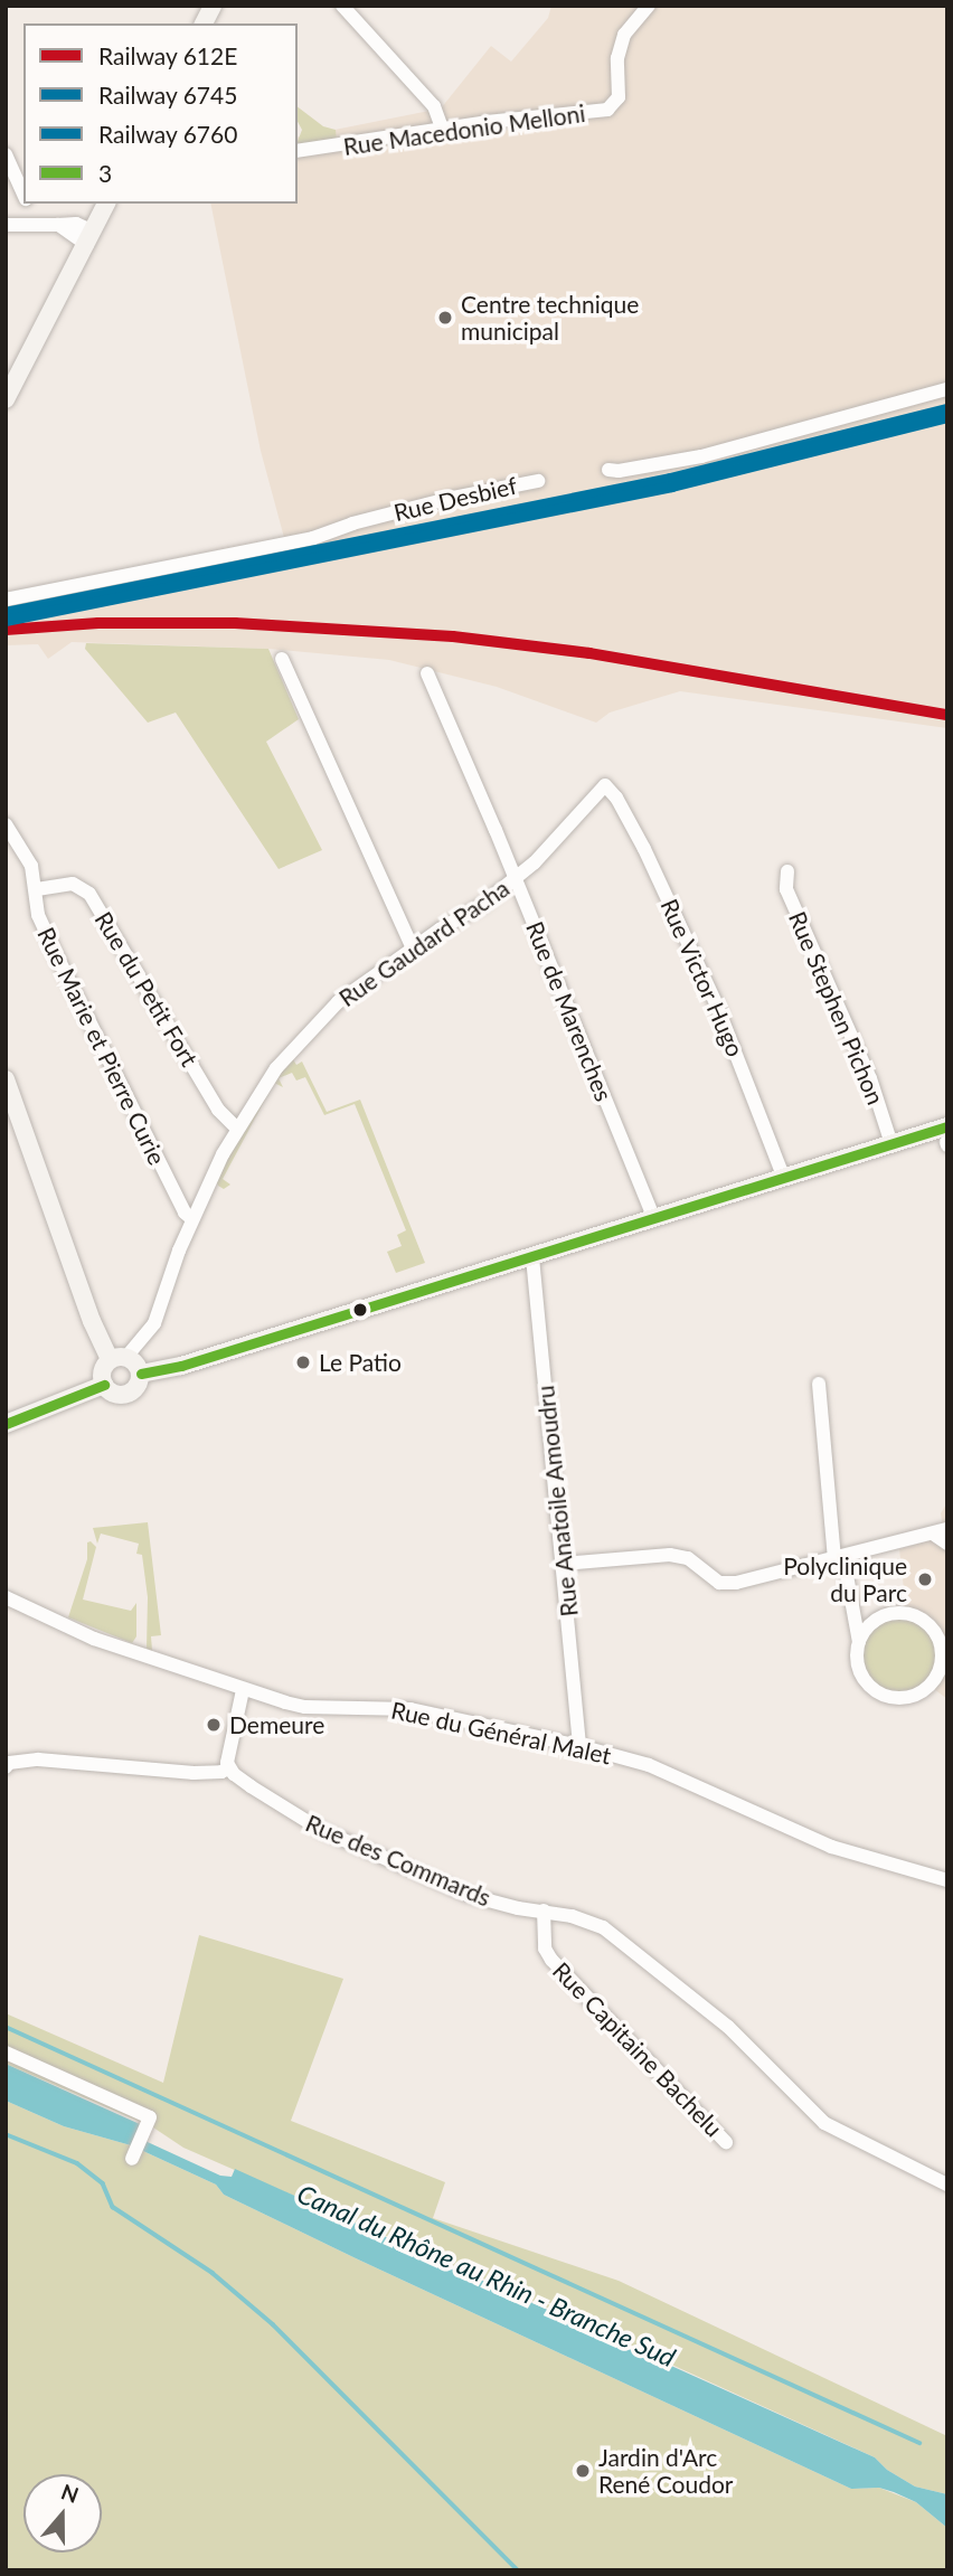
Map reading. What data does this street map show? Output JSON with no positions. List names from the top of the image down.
{
  "streets": {
    "street": [
      "Rue Macedonio Melloni",
      "Rue Desbief",
      "Rue Gaudard Pacha",
      "Rue Victor Hugo",
      "Rue du Petit Fort",
      "Rue Stephen Pichon",
      "Rue de Marenches",
      "Rue Marie et Pierre Curie",
      "Rue Anatoile Amoudru",
      "Rue du Général Malet",
      "Rue des Commards",
      "Rue Capitaine Bachelu"
    ]
  },
  "crossings": [
    ["Rue Gaudard Pacha", "Rue Victor Hugo"],
    ["Rue Gaudard Pacha", "Rue du Petit Fort"],
    ["Rue Gaudard Pacha", "Rue de Marenches"],
    ["Rue Gaudard Pacha", "Rue Marie et Pierre Curie"],
    ["Rue du Petit Fort", "Rue Marie et Pierre Curie"],
    ["Rue Anatoile Amoudru", "Rue du Général Malet"],
    ["Rue des Commards", "Rue Capitaine Bachelu"]
  ],
  "water": ["Canal du Rhône au Rhin - Branche Sud"],
  "places": [
    "Centre technique municipal",
    "Le Patio",
    "Polyclinique du Parc",
    "Demeure",
    "Jardin d'Arc René Coudor"
  ],
  "lines": [
    "rail line 6745",
    "rail line 6760",
    "rail line 612E",
    "transit line 3"
  ],
  "legend": [
    "Railway 612E",
    "Railway 6745",
    "Railway 6760",
    "3"
  ],
  "north": "top"
}
